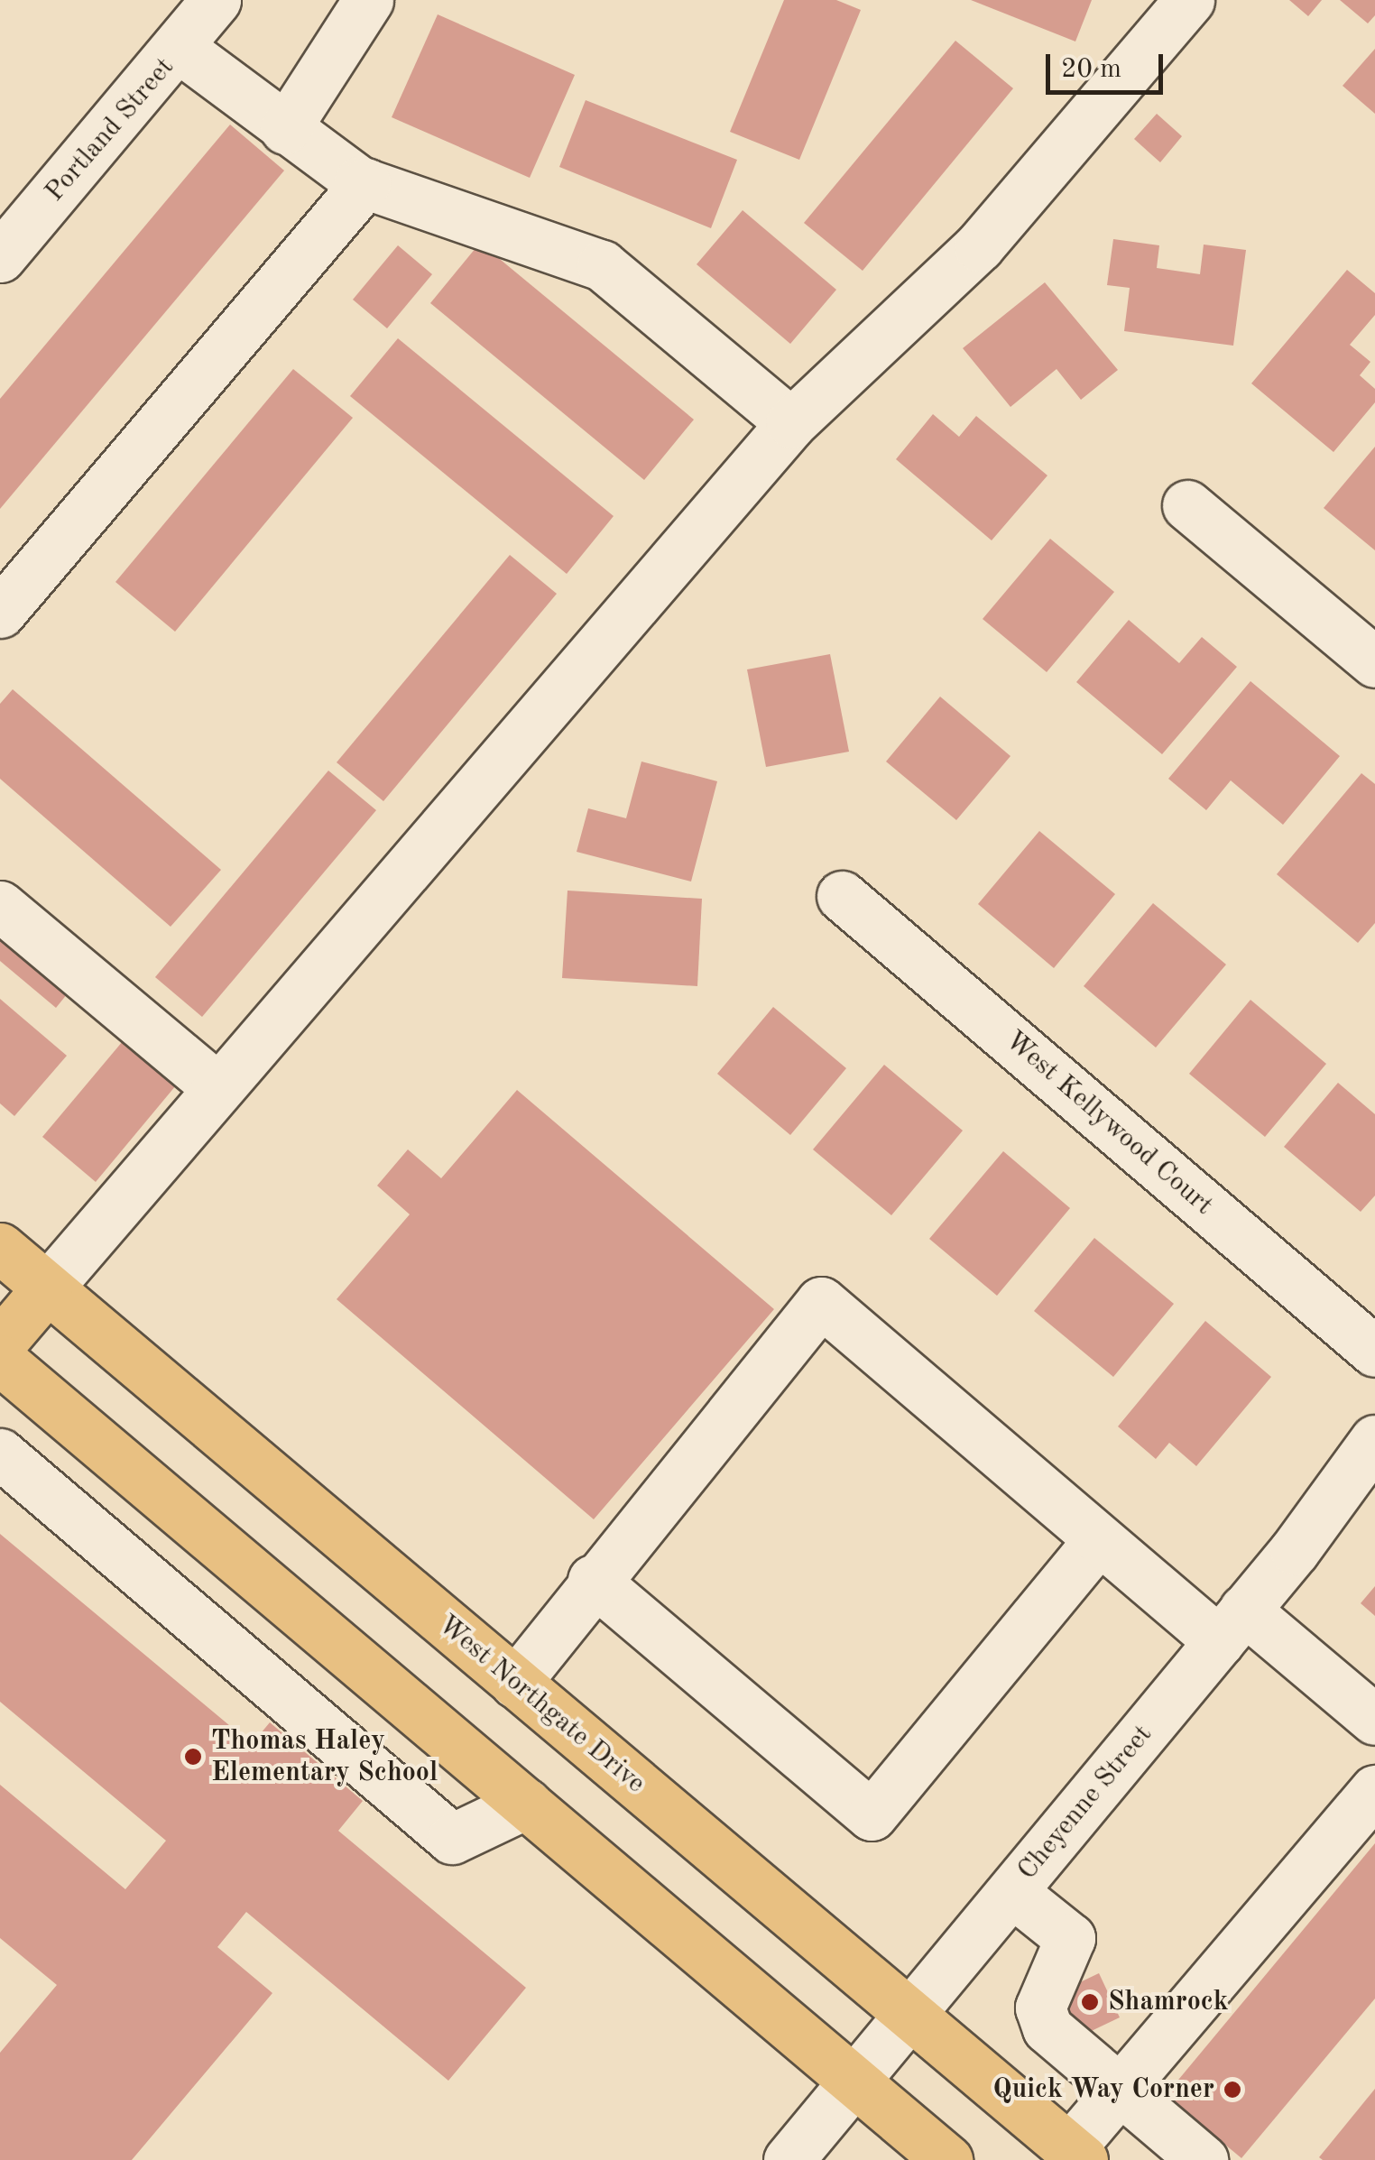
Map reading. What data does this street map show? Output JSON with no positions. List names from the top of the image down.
{
  "streets": {
    "main road": ["West Northgate Drive"],
    "street": ["Portland Street", "West Kellywood Court", "Cheyenne Street"]
  },
  "crossings": [
    ["West Northgate Drive", "Cheyenne Street"]
  ],
  "places": ["Thomas Haley Elementary School", "Shamrock", "Quick Way Corner"],
  "scale_bar": "20 m"
}
